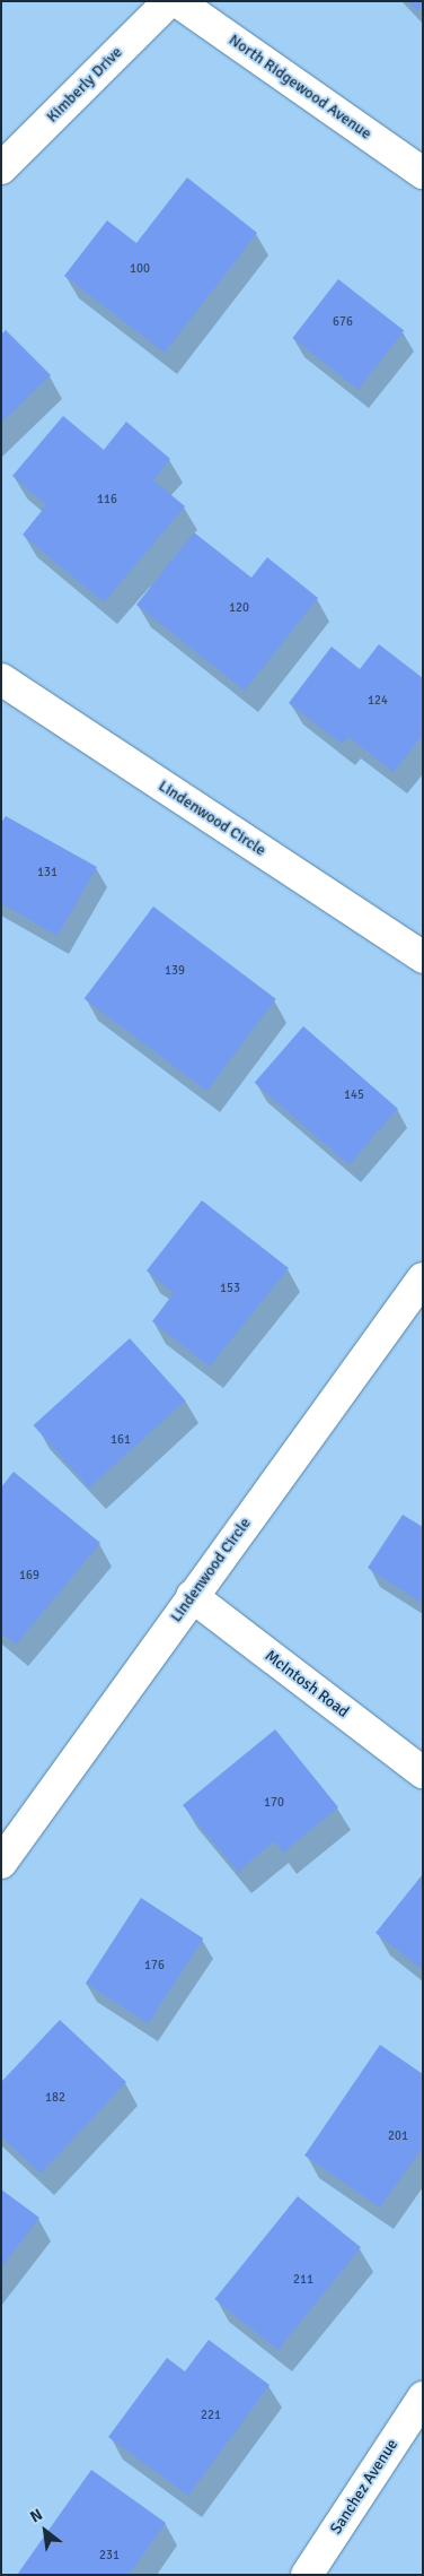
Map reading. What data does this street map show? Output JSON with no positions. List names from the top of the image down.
{
  "streets": {
    "street": [
      "Kimberly Drive",
      "North Ridgewood Avenue",
      "Lindenwood Circle",
      "McIntosh Road",
      "Sanchez Avenue"
    ]
  },
  "crossings": [
    ["Lindenwood Circle", "McIntosh Road"]
  ],
  "house_numbers": [
    "100",
    "676",
    "116",
    "120",
    "124",
    "131",
    "139",
    "145",
    "153",
    "161",
    "169",
    "170",
    "176",
    "182",
    "201",
    "211",
    "221",
    "231"
  ],
  "north": "top left"
}
